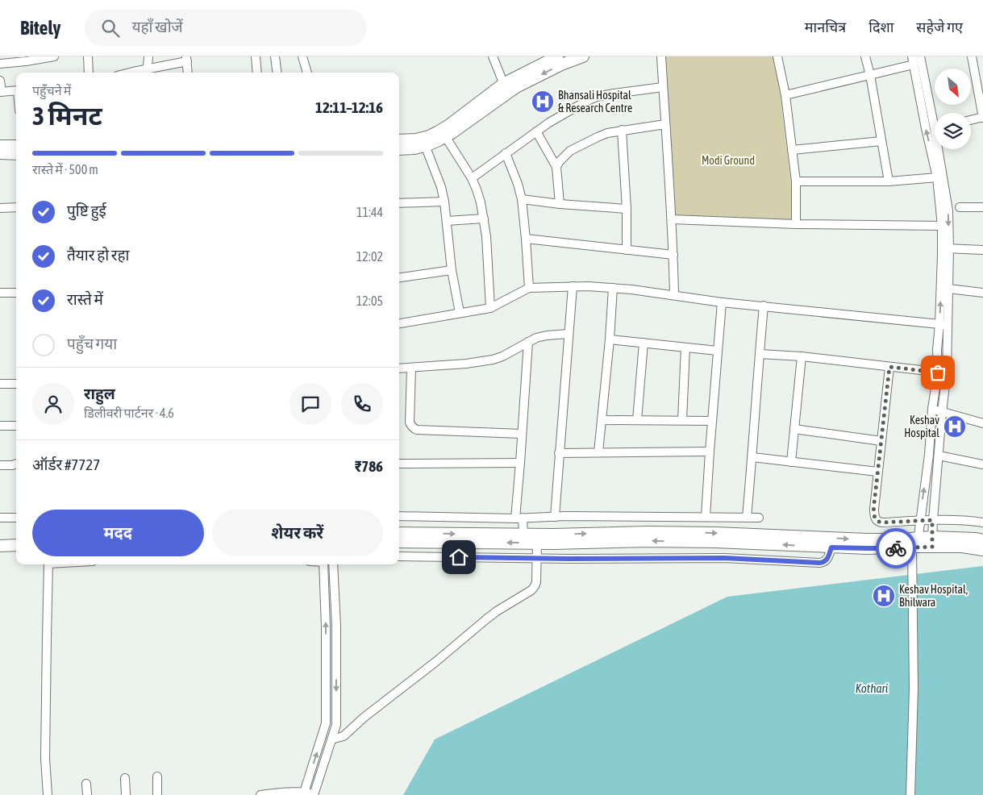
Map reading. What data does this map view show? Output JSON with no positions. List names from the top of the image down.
{
  "water": ["Kothari"],
  "parks": ["Modi Ground"],
  "places": {
    "hospital": ["Bhansali Hospital & Research Centre", "Keshav Hospital", "Keshav Hospital, Bhilwara"]
  },
  "north": "bottom right",
  "page": {
    "header": "Bitely",
    "search": "यहाँ खोजें",
    "nav": ["मानचित्र", "दिशा", "सहेजे गए"],
    "heading": ["3 मिनट", "पहुँचने में", "12:11–12:16"],
    "panel": [
      "राहुल",
      "डिलीवरी पार्टनर · 4.6",
      "ऑर्डर #7727",
      "₹786"
    ],
    "bar": "रास्ते में · 500 m",
    "list": [
      ["पुष्टि हुई", "11:44"],
      ["तैयार हो रहा", "12:02"],
      ["रास्ते में", "12:05"],
      "पहुँच गया"
    ],
    "buttons": ["मदद", "शेयर करें"]
  }
}
